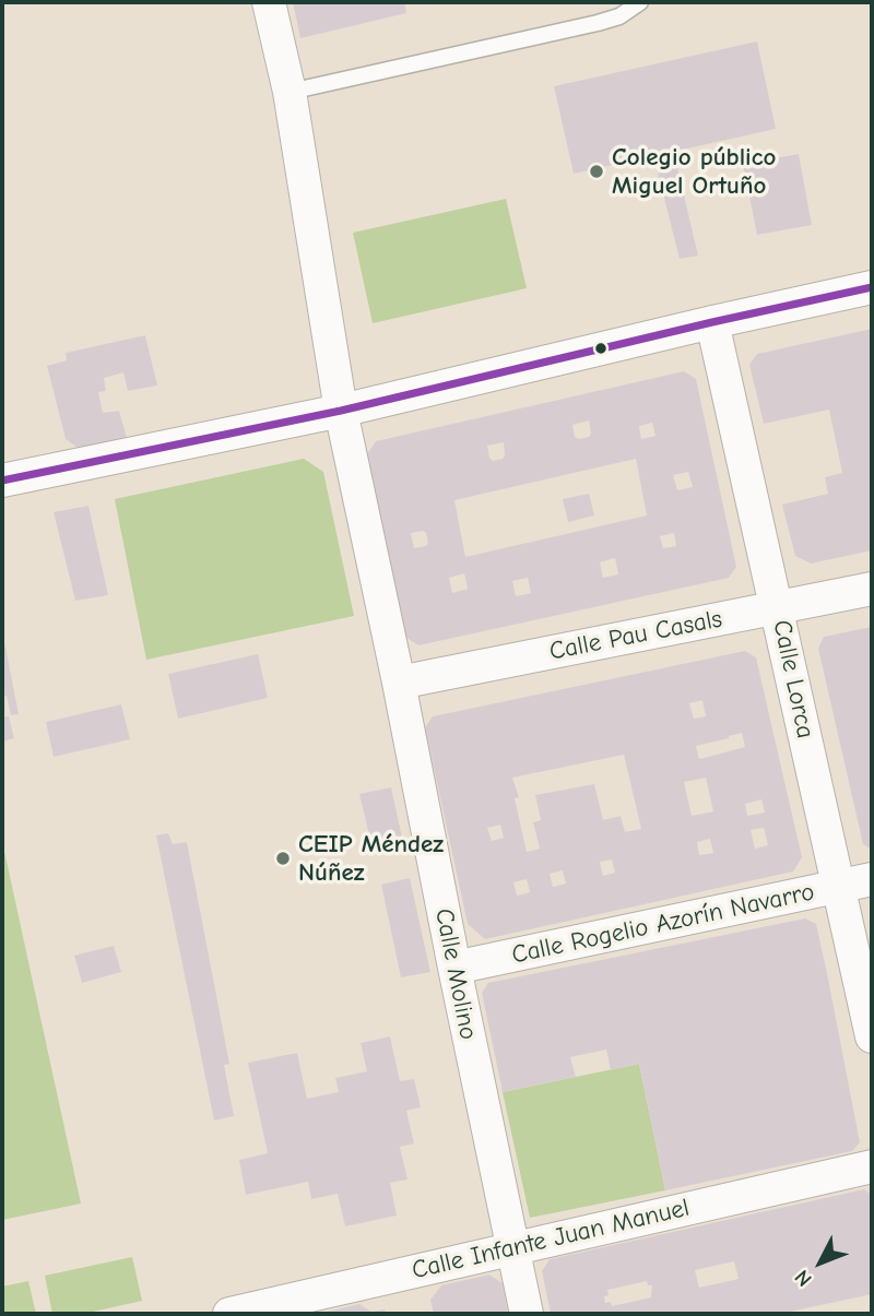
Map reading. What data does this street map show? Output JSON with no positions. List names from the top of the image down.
{
  "streets": {
    "street": [
      "Calle Pau Casals",
      "Calle Lorca",
      "Calle Rogelio Azorín Navarro",
      "Calle Molino",
      "Calle Infante Juan Manuel"
    ]
  },
  "crossings": [
    ["Calle Pau Casals", "Calle Lorca"],
    ["Calle Pau Casals", "Calle Molino"],
    ["Calle Lorca", "Calle Rogelio Azorín Navarro"],
    ["Calle Rogelio Azorín Navarro", "Calle Molino"],
    ["Calle Molino", "Calle Infante Juan Manuel"]
  ],
  "places": ["Colegio público Miguel Ortuño", "CEIP Méndez Núñez"],
  "north": "bottom left"
}
